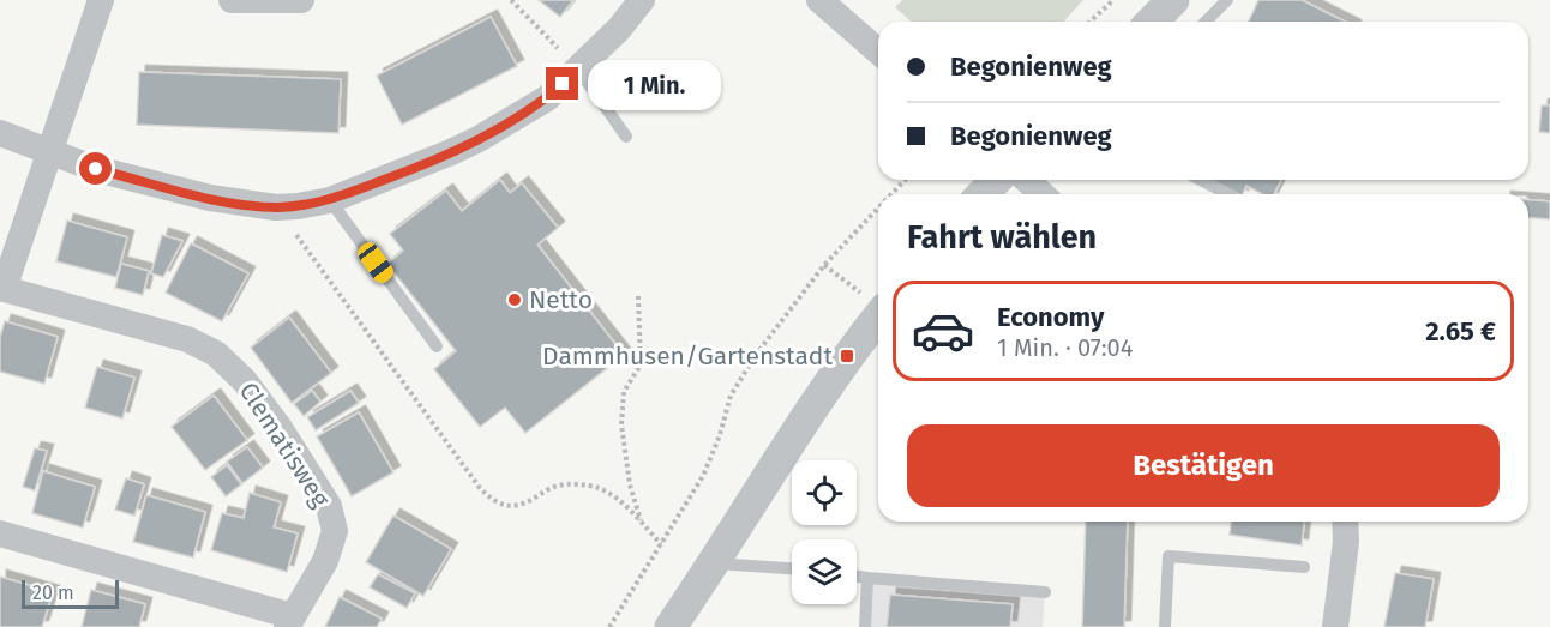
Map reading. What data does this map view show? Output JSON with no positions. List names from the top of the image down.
{
  "streets": {
    "street": ["Clematisweg"]
  },
  "places": {
    "other": ["Netto"],
    "transit": ["Dammhusen/Gartenstadt"]
  },
  "scale_bar": "20 m",
  "page": {
    "banner": ["Begonienweg", "Begonienweg"],
    "bubble": "1 Min.",
    "heading": "Fahrt wählen",
    "list": [
      {
        "name": "Economy",
        "note": "1 Min. · 07:04",
        "value": "2.65 €"
      }
    ],
    "buttons": "Bestätigen",
    "scale": "20 m"
  }
}
